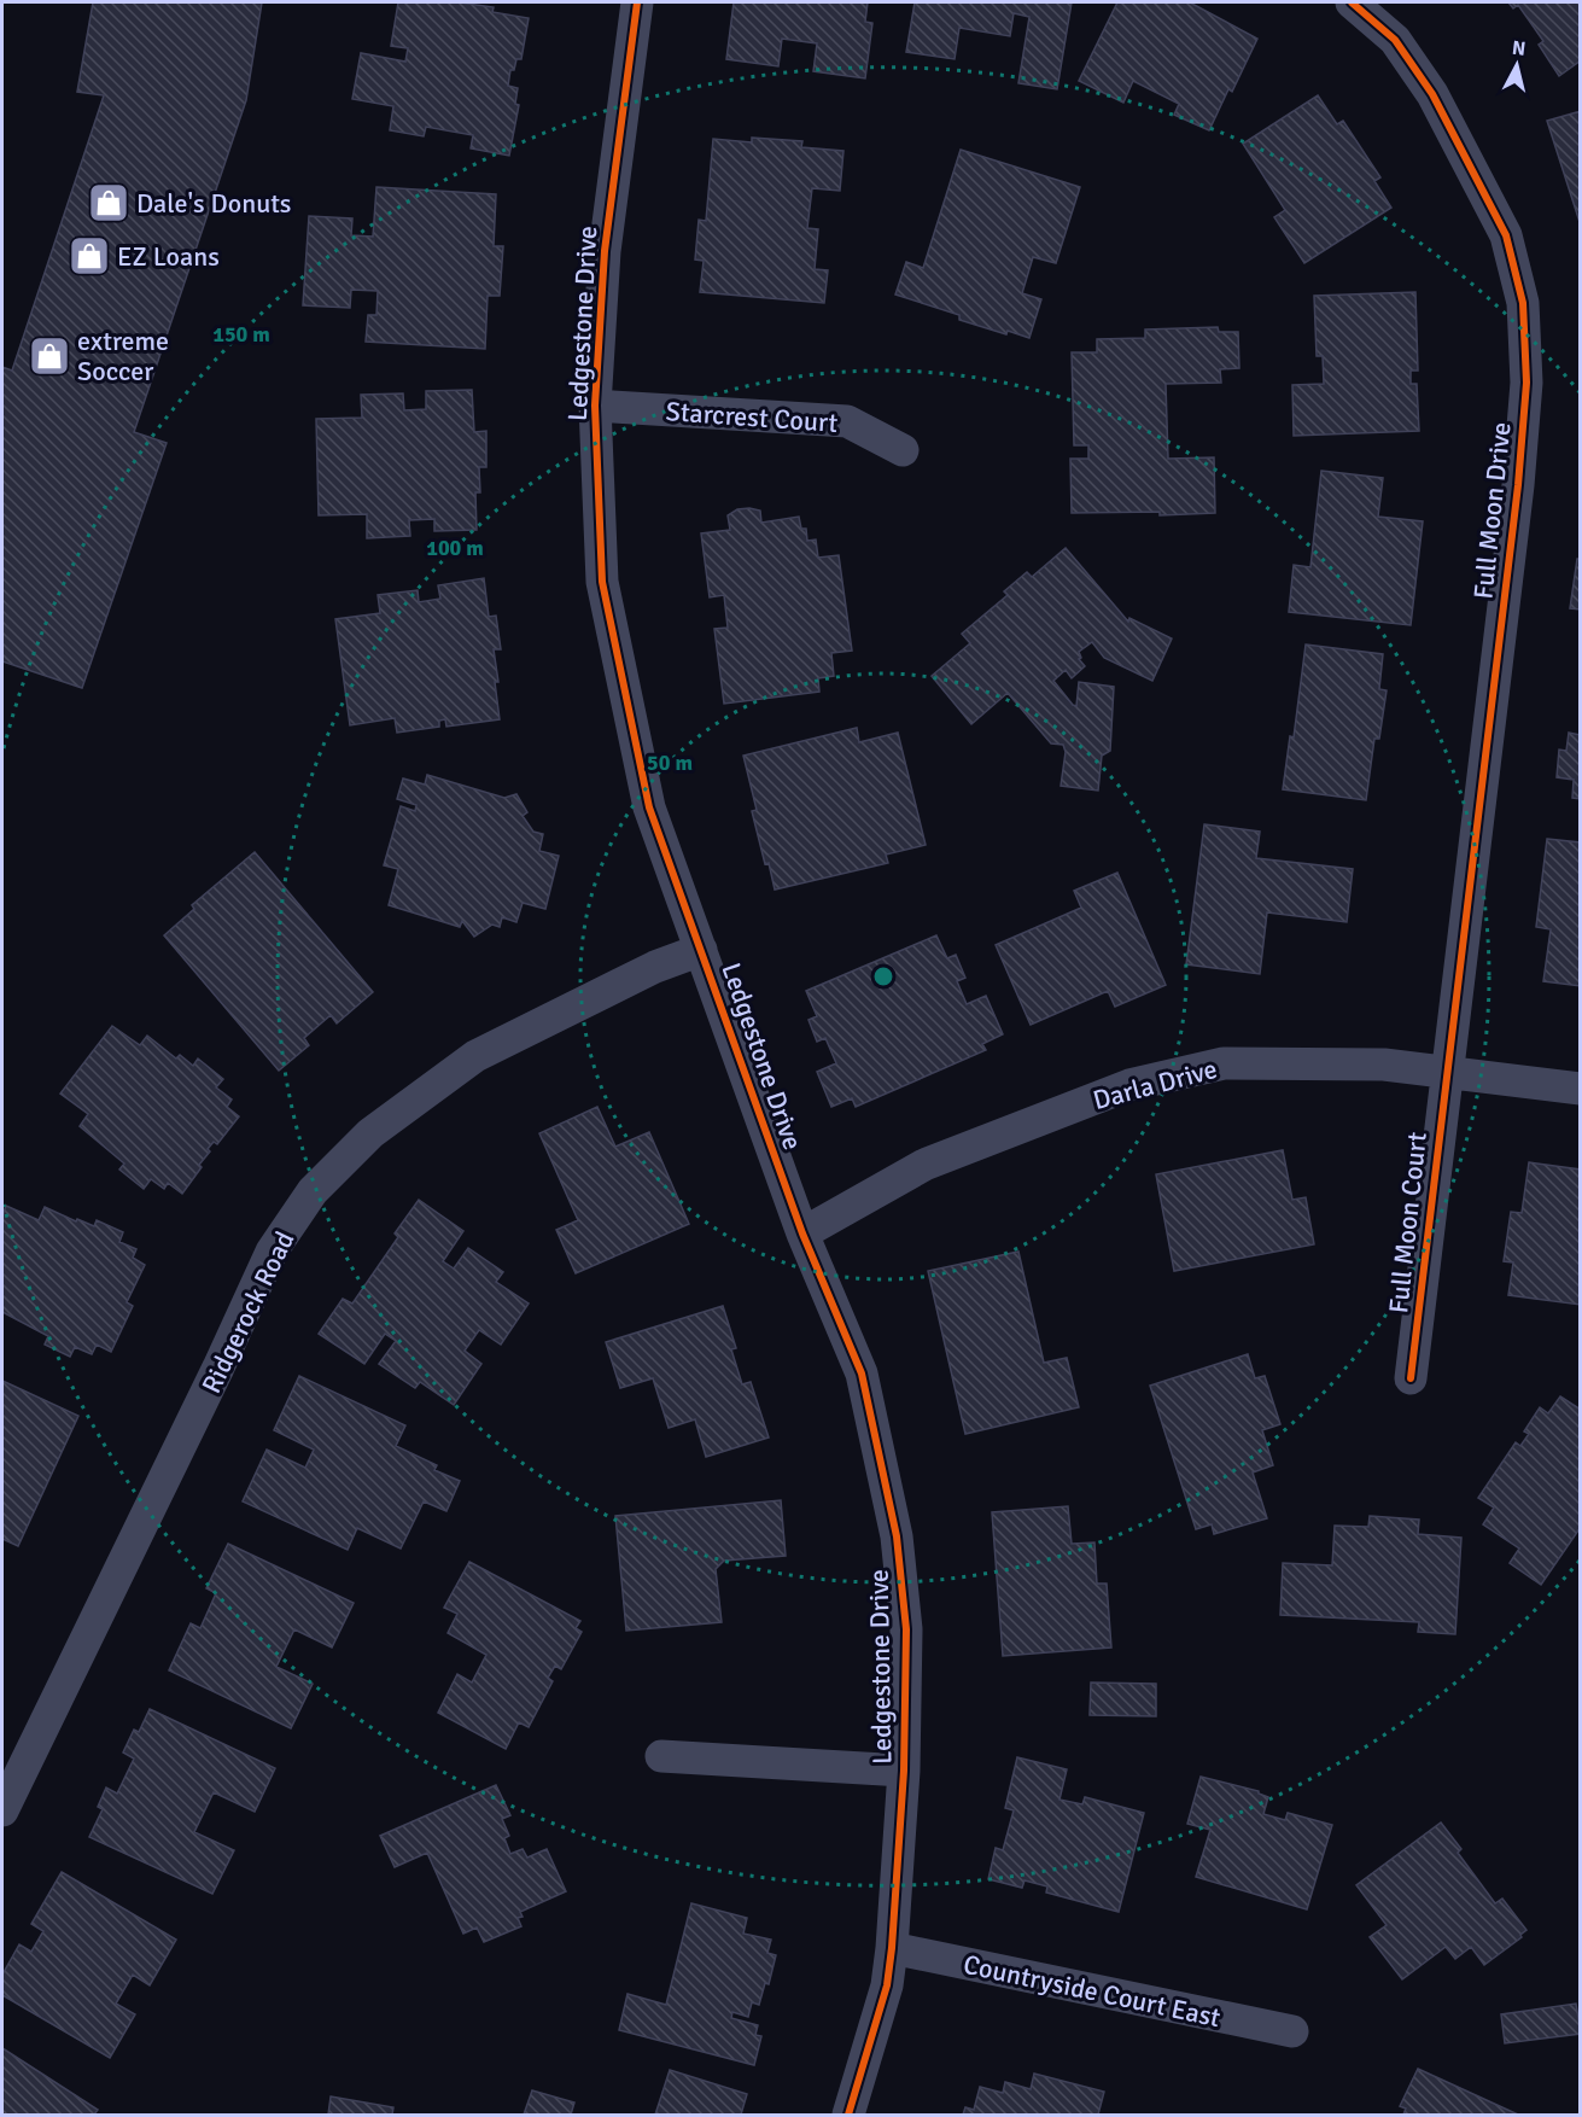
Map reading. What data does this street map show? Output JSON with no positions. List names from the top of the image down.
{
  "streets": {
    "street": [
      "Ledgestone Drive",
      "Starcrest Court",
      "Full Moon Drive",
      "Darla Drive",
      "Full Moon Court",
      "Ridgerock Road",
      "Countryside Court East"
    ]
  },
  "crossings": [
    ["Ledgestone Drive", "Starcrest Court"],
    ["Ledgestone Drive", "Darla Drive"],
    ["Ledgestone Drive", "Ridgerock Road"],
    ["Ledgestone Drive", "Countryside Court East"],
    ["Full Moon Drive", "Darla Drive"],
    ["Full Moon Drive", "Full Moon Court"],
    ["Darla Drive", "Full Moon Court"]
  ],
  "places": {
    "shop": ["Dale's Donuts", "EZ Loans", "extreme Soccer"]
  },
  "north": "top",
  "rings": ["150 m", "100 m", "50 m"]
}
